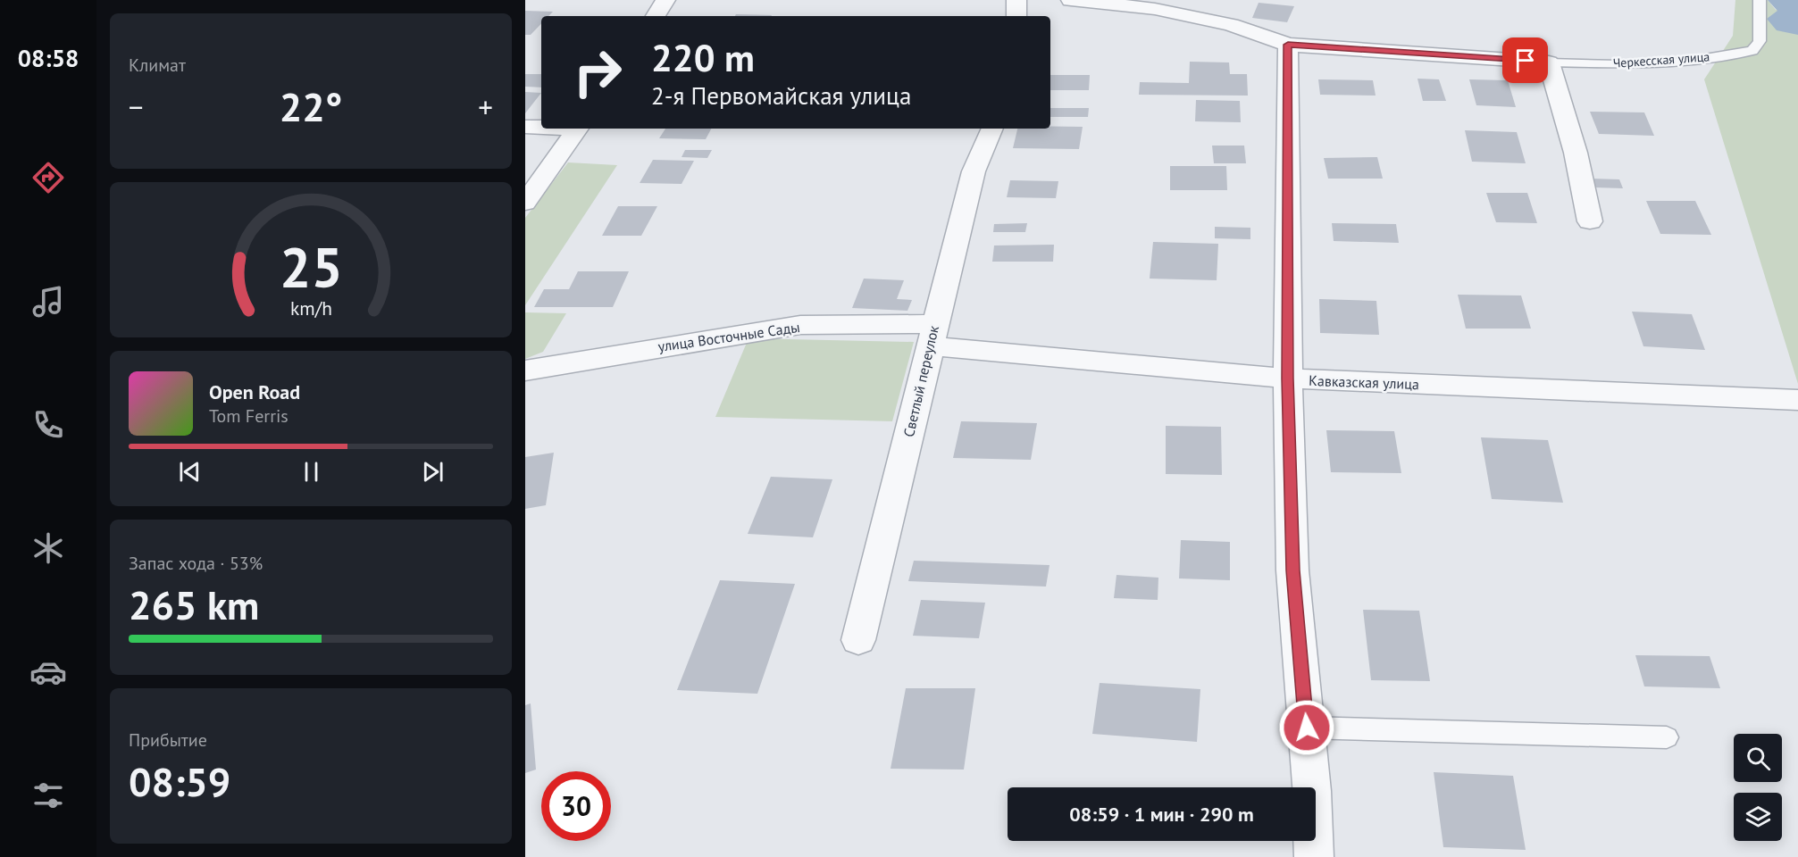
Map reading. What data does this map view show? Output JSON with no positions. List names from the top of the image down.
{
  "streets": {
    "street": ["улица Восточные Сады", "Светлый переулок", "Кавказcкая улица"],
    "lane": ["Черкесская улица"]
  },
  "crossings": [
    ["улица Восточные Сады", "Светлый переулок"],
    ["улица Восточные Сады", "Кавказcкая улица"],
    ["Светлый переулок", "Кавказcкая улица"]
  ],
  "page": {
    "tabs": "08:58",
    "tile": [
      "Климат",
      ["Запас хода · 53%", "265 km"],
      ["Прибытие", "08:59"]
    ],
    "turn": ["220 m", "2-я Первомайская улица"],
    "heat": ["−", "22°", "+"],
    "song": ["Open Road", "Tom Ferris"],
    "limit": "30",
    "trip": "08:59 · 1 мин · 290 m",
    "gauge": ["25", "km/h"]
  }
}
